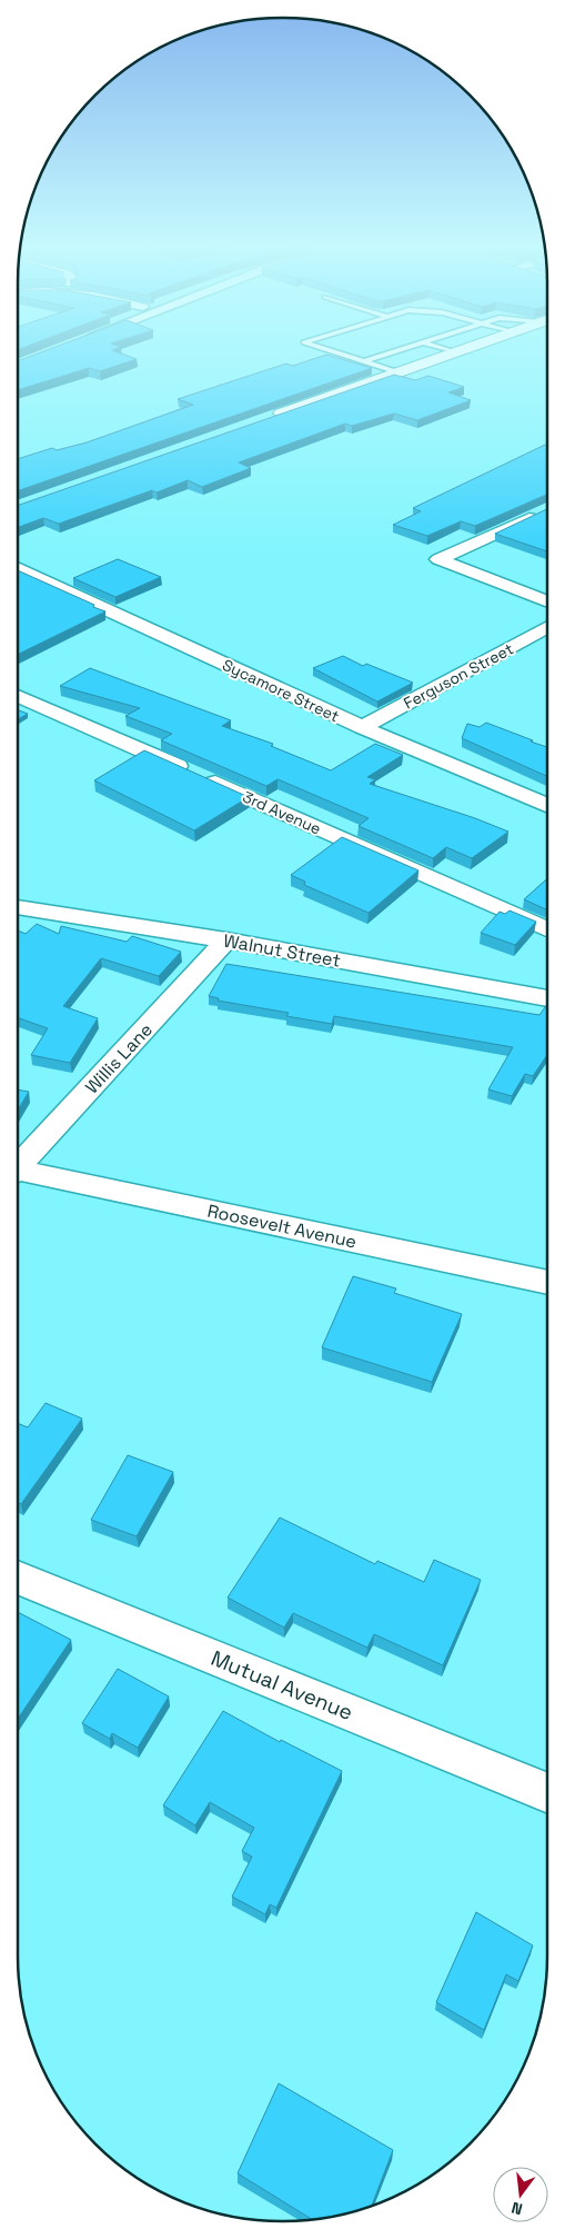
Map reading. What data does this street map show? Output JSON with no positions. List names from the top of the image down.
{
  "streets": {
    "street": [
      "Ferguson Street",
      "Sycamore Street",
      "3rd Avenue",
      "Walnut Street",
      "Willis Lane",
      "Roosevelt Avenue",
      "Mutual Avenue"
    ]
  },
  "crossings": [
    ["Ferguson Street", "Sycamore Street"],
    ["Walnut Street", "Willis Lane"]
  ],
  "north": "bottom"
}
